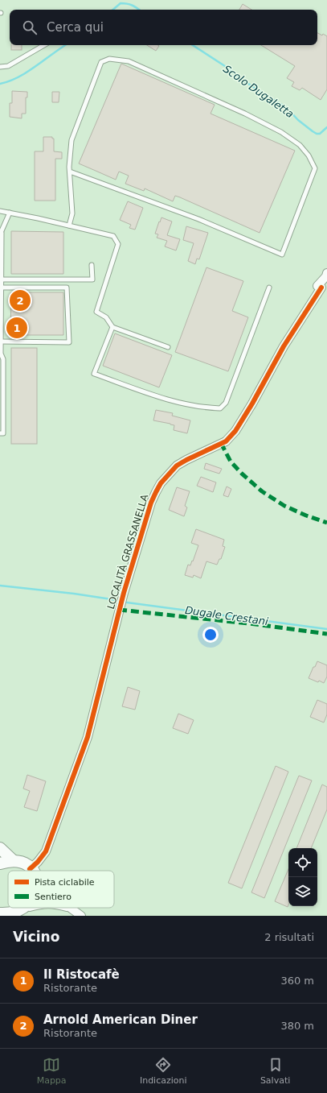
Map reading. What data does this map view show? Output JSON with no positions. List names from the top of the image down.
{
  "streets": {
    "street": ["LOCALITÀ GRASSANELLA"]
  },
  "water": ["Scolo Dugaletta", "Dugale Crestani"],
  "legend": ["Pista ciclabile", "Sentiero"],
  "page": {
    "search": "Cerca qui",
    "pins": ["2", "1"],
    "heading": ["Vicino", "2 risultati"],
    "list": [
      {
        "mark": "1",
        "name": "Il Ristocafè",
        "note": "Ristorante",
        "value": "360 m"
      },
      {
        "mark": "2",
        "name": "Arnold American Diner",
        "note": "Ristorante",
        "value": "380 m"
      }
    ],
    "nav": ["Mappa", "Indicazioni", "Salvati"]
  }
}
